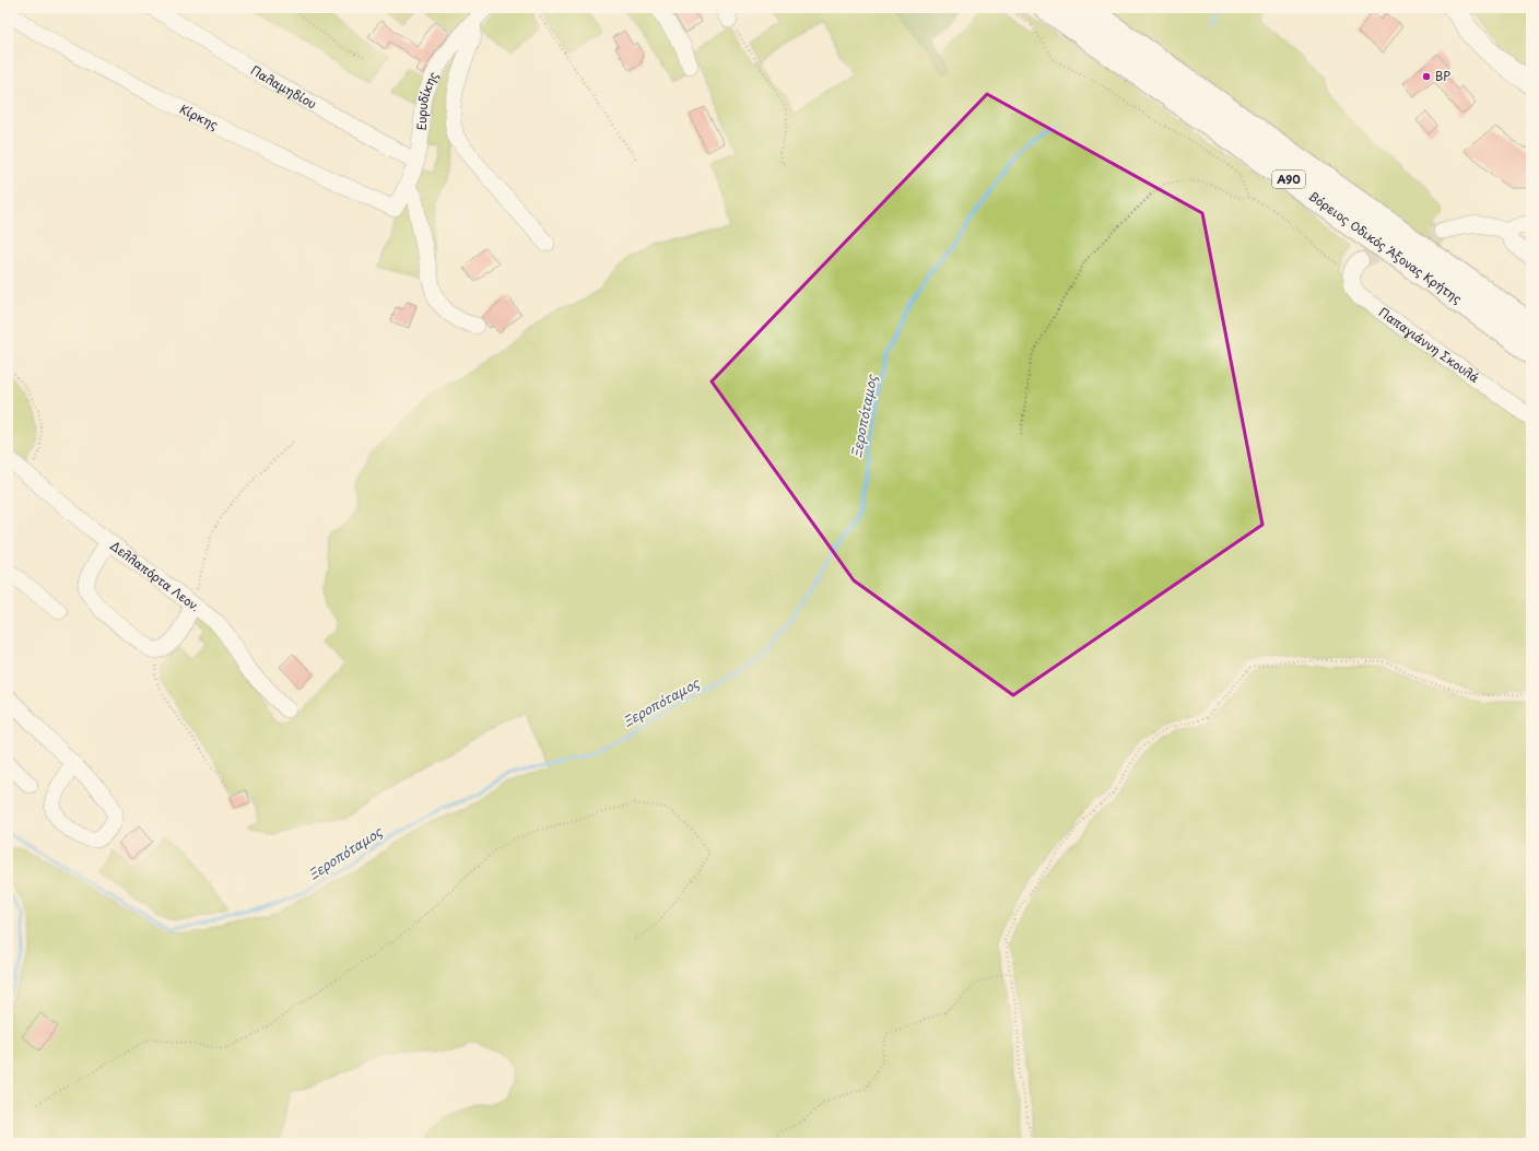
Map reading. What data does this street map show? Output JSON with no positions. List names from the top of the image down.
{
  "streets": {
    "highway": ["Α90", "Βόρειος Οδικός Άξονας Κρήτης"],
    "street": [
      "Παλαμηδίου",
      "Ευρυδίκης",
      "Κίρκης",
      "Παπαγιάννη Σκουλά",
      "Δελλαπόρτα Λεον."
    ]
  },
  "crossings": [
    ["Παλαμηδίου", "Ευρυδίκης"],
    ["Ευρυδίκης", "Κίρκης"]
  ],
  "water": ["Ξεροπόταμος"],
  "places": ["BP"]
}
